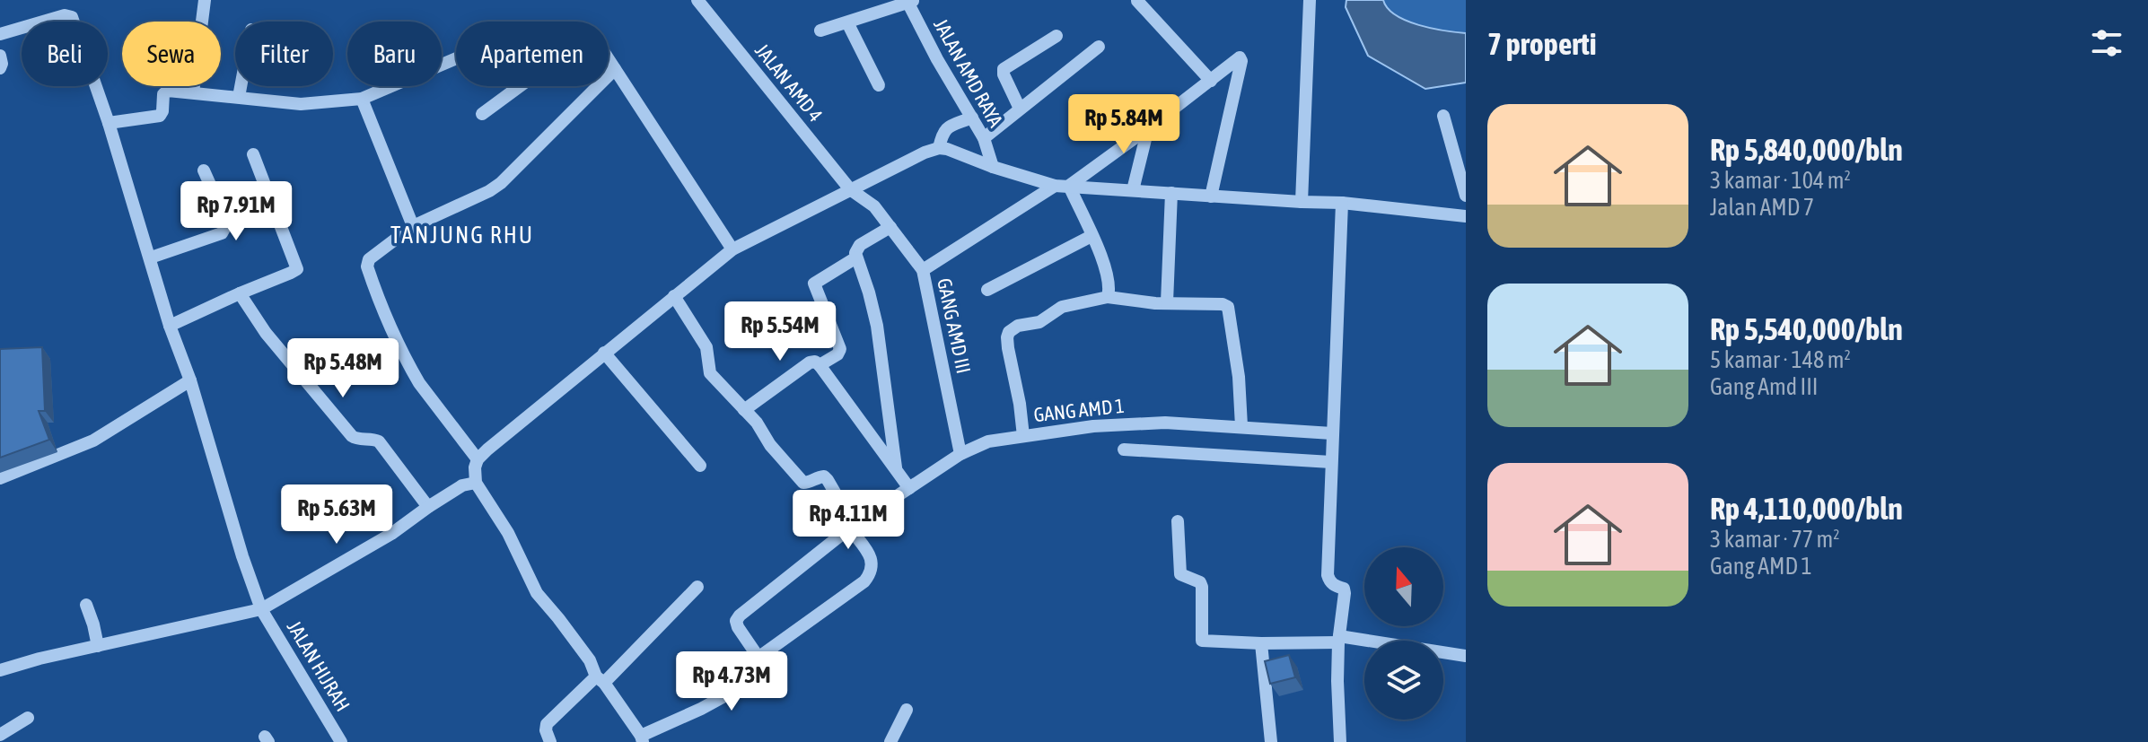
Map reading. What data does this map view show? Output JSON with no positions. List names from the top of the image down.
{
  "streets": {
    "street": [
      "JALAN AMD RAYA",
      "JALAN AMD 4",
      "GANG AMD III",
      "GANG AMD 1",
      "JALAN HIJRAH"
    ]
  },
  "crossings": [
    ["JALAN AMD 4", "GANG AMD III"],
    ["GANG AMD III", "GANG AMD 1"]
  ],
  "districts": ["TANJUNG RHU"],
  "north": "top",
  "page": {
    "heading": "7 properti",
    "chip": [
      "Beli",
      "Sewa",
      "Filter",
      "Baru",
      "Apartemen"
    ],
    "list": [
      {
        "name": "Rp 5,840,000/bln",
        "note": "3 kamar · 104 m² · Jalan AMD 7"
      },
      {
        "name": "Rp 5,540,000/bln",
        "note": "5 kamar · 148 m² · Gang Amd III"
      },
      {
        "name": "Rp 4,110,000/bln",
        "note": "3 kamar · 77 m² · Gang AMD 1"
      }
    ],
    "price": [
      "Rp 5.84M",
      "Rp 7.91M",
      "Rp 5.54M",
      "Rp 5.48M",
      "Rp 5.63M",
      "Rp 4.11M",
      "Rp 4.73M"
    ]
  }
}
